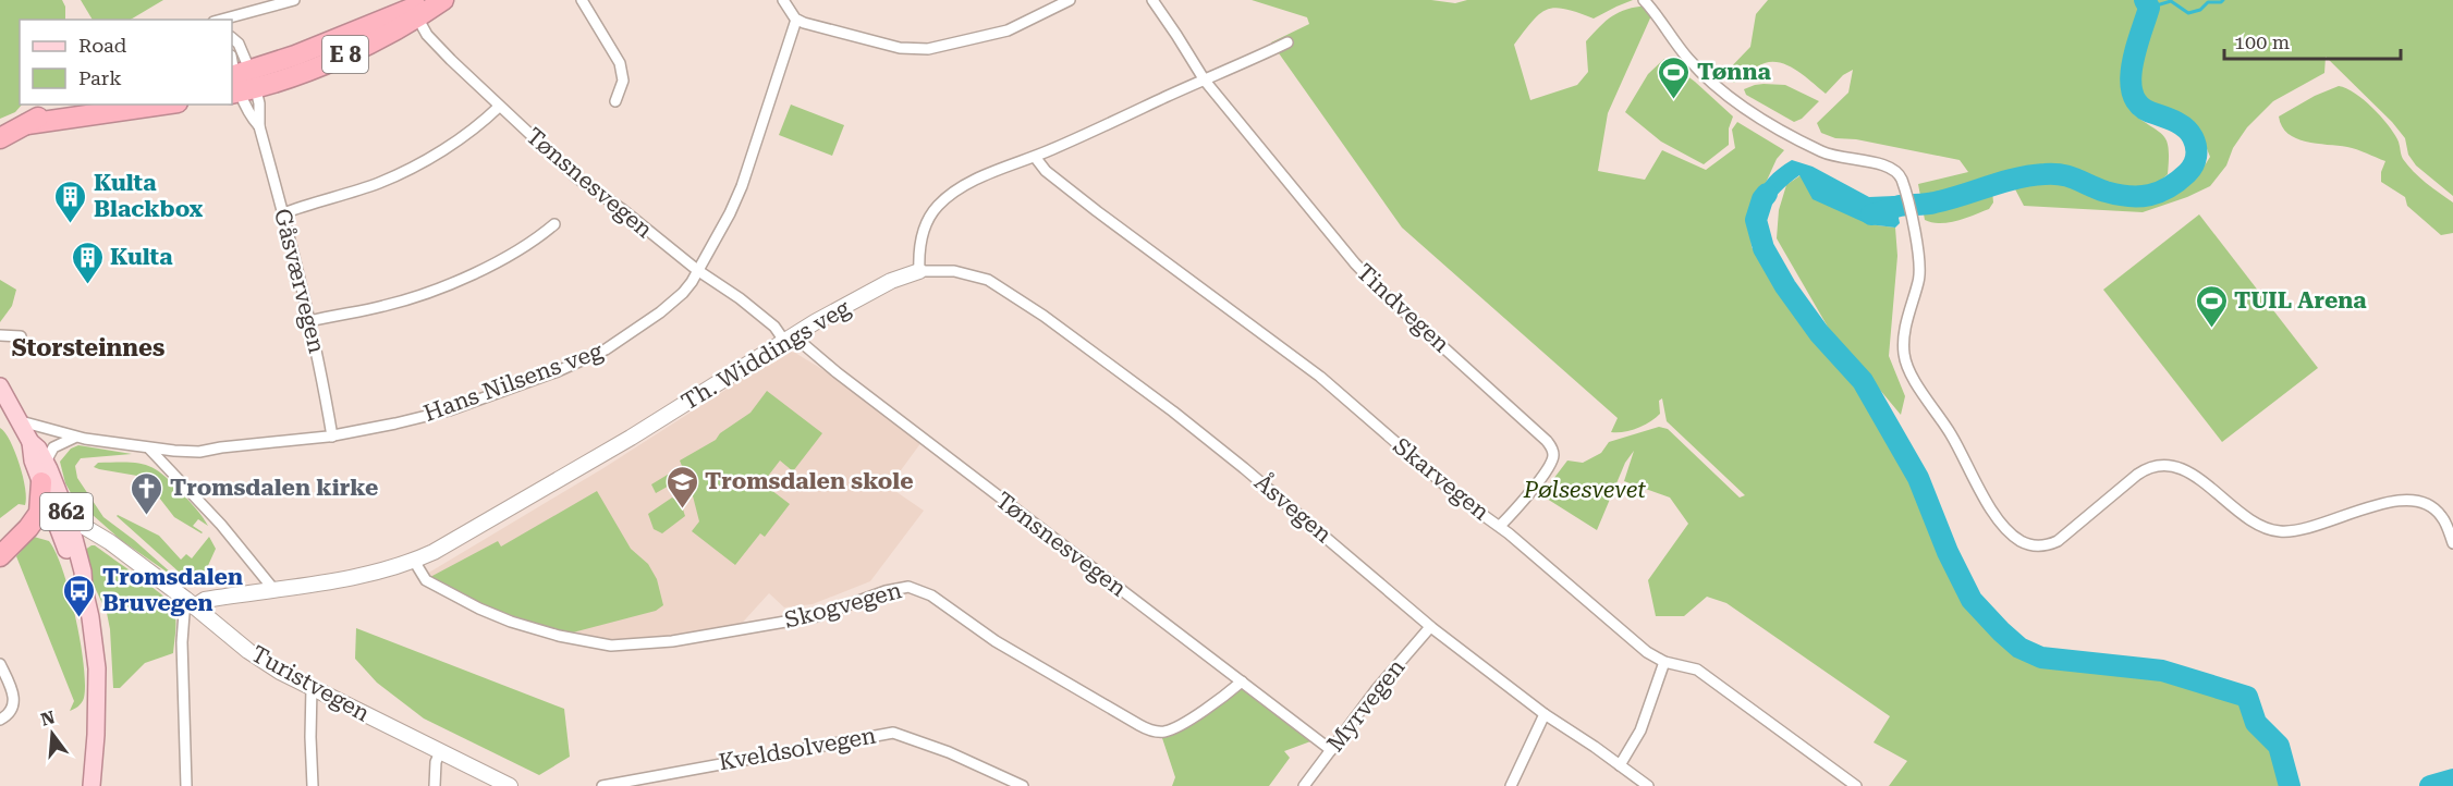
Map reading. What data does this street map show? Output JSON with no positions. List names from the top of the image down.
{
  "streets": {
    "highway": ["E 8"],
    "main road": ["862"],
    "street": [
      "Tønsnesvegen",
      "Gåsværvegen",
      "Tindvegen",
      "Th. Widdings veg",
      "Hans Nilsens veg",
      "Skarvegen",
      "Åsvegen",
      "Skogvegen",
      "Turistvegen",
      "Myrvegen",
      "Kveldsolvegen"
    ]
  },
  "crossings": [
    ["E 8", "Tønsnesvegen"],
    ["E 8", "Gåsværvegen"],
    ["Tønsnesvegen", "Th. Widdings veg"],
    ["Tønsnesvegen", "Hans Nilsens veg"],
    ["Tønsnesvegen", "Skogvegen"],
    ["Tønsnesvegen", "Myrvegen"],
    ["Gåsværvegen", "Hans Nilsens veg"],
    ["Tindvegen", "Skarvegen"],
    ["Th. Widdings veg", "Åsvegen"],
    ["Th. Widdings veg", "Skogvegen"],
    ["Th. Widdings veg", "Turistvegen"],
    ["Åsvegen", "Myrvegen"],
    ["862", "Turistvegen"]
  ],
  "districts": ["Storsteinnes"],
  "parks": ["Pølsesvevet"],
  "places": {
    "sports": ["Tønna", "TUIL Arena"],
    "building": ["Kulta Blackbox", "Kulta"],
    "school or university": ["Tromsdalen skole"],
    "church": ["Tromsdalen kirke"],
    "bus stop": ["Tromsdalen Bruvegen"]
  },
  "legend": ["Road", "Park"],
  "scale_bar": "100 m",
  "north": "top"
}
